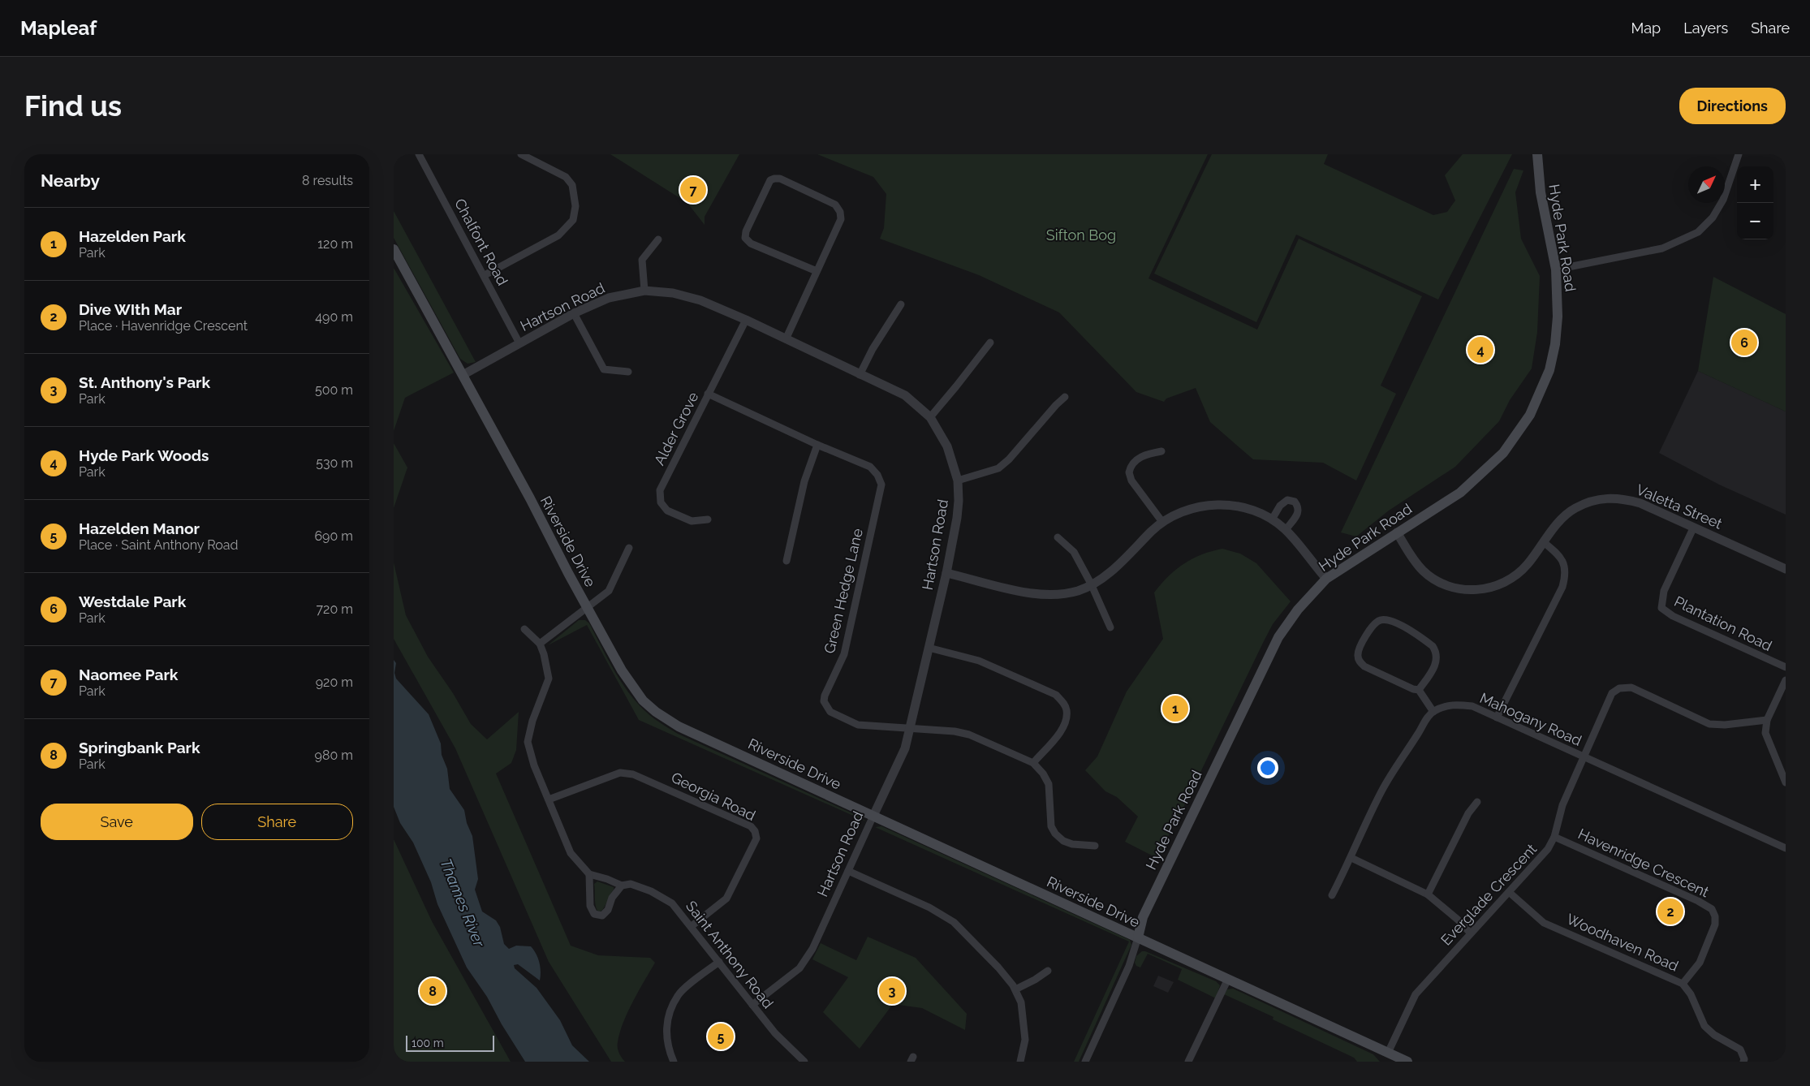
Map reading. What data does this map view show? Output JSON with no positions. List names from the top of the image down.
{
  "streets": {
    "main road": ["Hyde Park Road", "Riverside Drive"],
    "street": [
      "Chalfont Road",
      "Hartson Road",
      "Alder Grove",
      "Valetta Street",
      "Green Hedge Lane",
      "Plantation Road",
      "Mahogany Road",
      "Georgia Road",
      "Havenridge Crescent",
      "Everglade Crescent",
      "Woodhaven Road",
      "Saint Anthony Road"
    ]
  },
  "crossings": [
    ["Hyde Park Road", "Valetta Street"],
    ["Hyde Park Road", "Riverside Drive"],
    ["Chalfont Road", "Hartson Road"],
    ["Hartson Road", "Alder Grove"],
    ["Hartson Road", "Riverside Drive"],
    ["Hartson Road", "Green Hedge Lane"],
    ["Hartson Road", "Saint Anthony Road"],
    ["Alder Grove", "Green Hedge Lane"],
    ["Valetta Street", "Plantation Road"],
    ["Riverside Drive", "Everglade Crescent"],
    ["Mahogany Road", "Everglade Crescent"],
    ["Georgia Road", "Saint Anthony Road"],
    ["Havenridge Crescent", "Everglade Crescent"],
    ["Havenridge Crescent", "Woodhaven Road"],
    ["Everglade Crescent", "Woodhaven Road"]
  ],
  "water": ["Thames River"],
  "parks": ["Sifton Bog"],
  "scale_bar": "100 m",
  "north": "top right",
  "page": {
    "header": "Mapleaf",
    "nav": ["Map", "Layers", "Share"],
    "buttons": [
      "Directions",
      ["Save", "Share"]
    ],
    "title": "Find us",
    "heading": ["Nearby", "8 results"],
    "map_buttons": ["+", "−"],
    "pins": [
      "7",
      "6",
      "4",
      "1",
      "2",
      "3",
      "8",
      "5"
    ],
    "list": [
      {
        "mark": "1",
        "name": "Hazelden Park",
        "note": "Park",
        "value": "120 m"
      },
      {
        "mark": "2",
        "name": "Dive WIth Mar",
        "note": "Place · Havenridge Crescent",
        "value": "490 m"
      },
      {
        "mark": "3",
        "name": "St. Anthony's Park",
        "note": "Park",
        "value": "500 m"
      },
      {
        "mark": "4",
        "name": "Hyde Park Woods",
        "note": "Park",
        "value": "530 m"
      },
      {
        "mark": "5",
        "name": "Hazelden Manor",
        "note": "Place · Saint Anthony Road",
        "value": "690 m"
      },
      {
        "mark": "6",
        "name": "Westdale Park",
        "note": "Park",
        "value": "720 m"
      },
      {
        "mark": "7",
        "name": "Naomee Park",
        "note": "Park",
        "value": "920 m"
      },
      {
        "mark": "8",
        "name": "Springbank Park",
        "note": "Park",
        "value": "980 m"
      }
    ],
    "scale": "100 m"
  }
}
